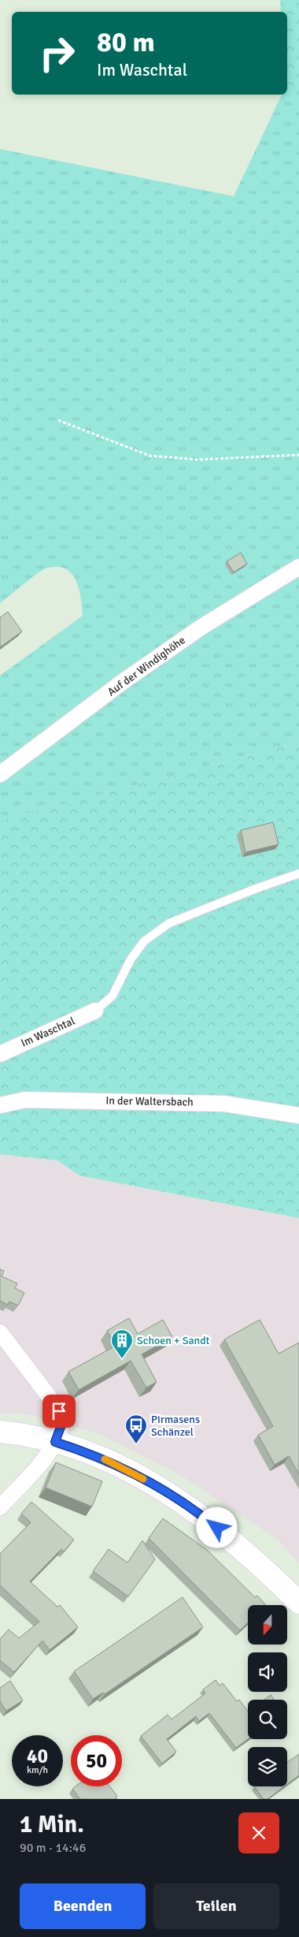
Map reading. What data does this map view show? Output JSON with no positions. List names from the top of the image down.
{
  "streets": {
    "street": ["Auf der Windighöhe", "Im Waschtal", "In der Waltersbach"]
  },
  "places": {
    "building": ["Schoen + Sandt"],
    "bus stop": ["Pirmasens Schänzel"]
  },
  "north": "bottom",
  "page": {
    "turn": ["80 m", "Im Waschtal"],
    "speed": "40 km/h",
    "limit": "50",
    "heading": ["1 Min.", "90 m · 14:46"],
    "buttons": ["Beenden", "Teilen"]
  }
}
